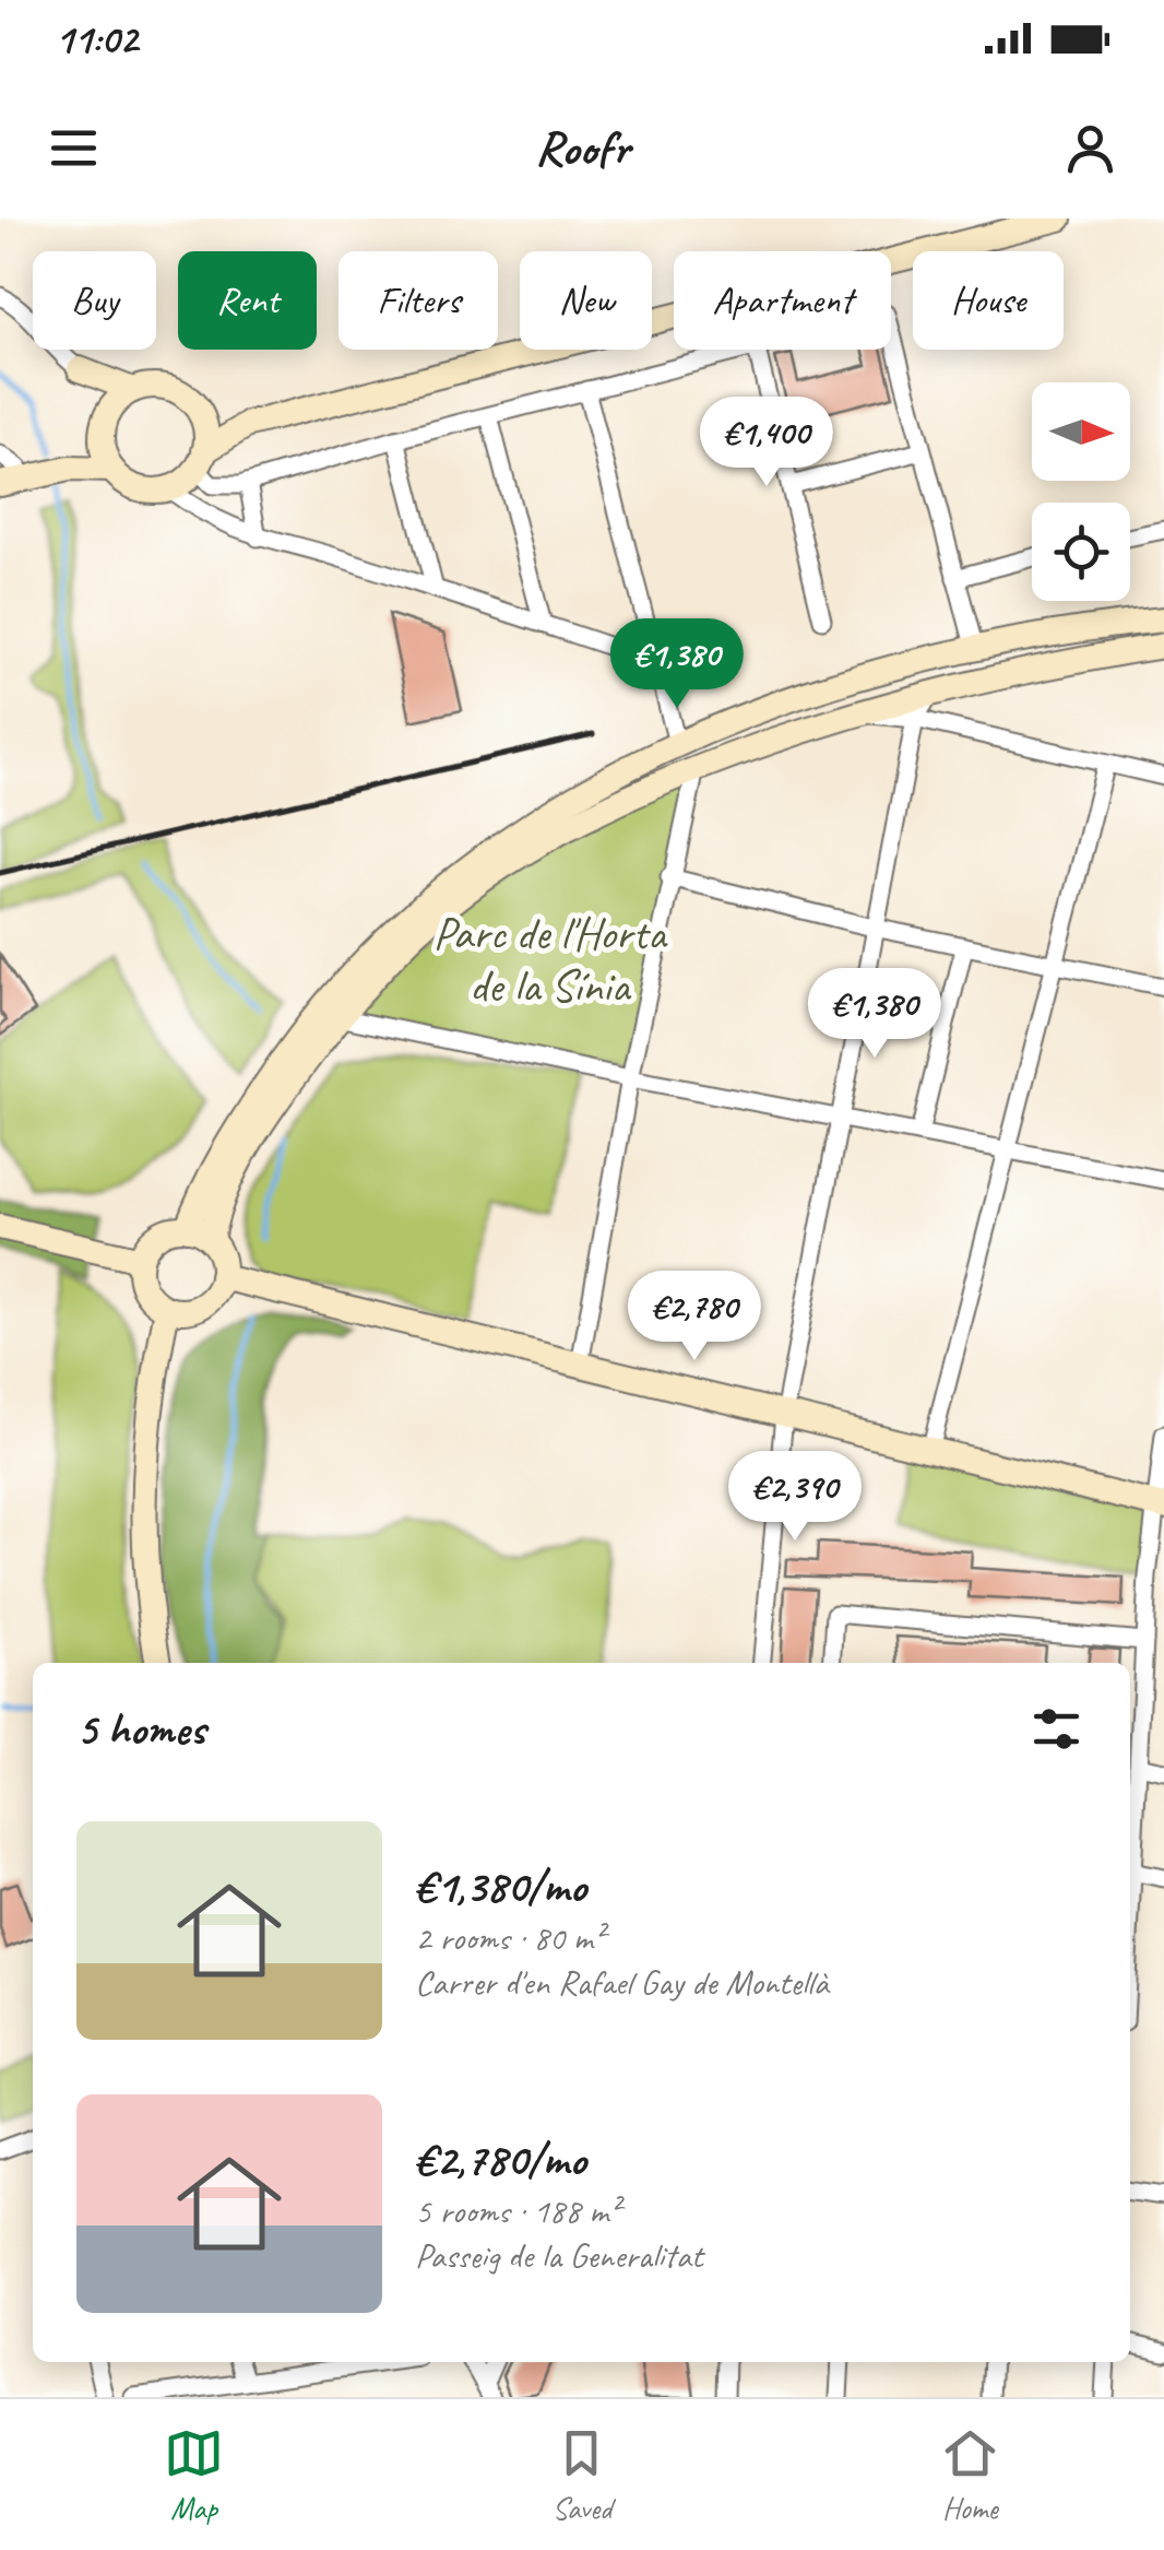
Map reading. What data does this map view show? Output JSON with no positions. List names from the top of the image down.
{
  "parks": ["Parc de l'Horta de la Sínia"],
  "north": "right",
  "page": {
    "status": "11:02",
    "header": "Roofr",
    "chip": [
      "Buy",
      "Rent",
      "Filters",
      "New",
      "Apartment",
      "House"
    ],
    "price": [
      "€1,400",
      "€1,380",
      "€1,380",
      "€2,780",
      "€2,390"
    ],
    "heading": "5 homes",
    "list": [
      {
        "name": "€1,380/mo",
        "note": "2 rooms · 80 m² · Carrer d'en Rafael Gay de Montellà"
      },
      {
        "name": "€2,780/mo",
        "note": "5 rooms · 188 m² · Passeig de la Generalitat"
      }
    ],
    "tabs": ["Map", "Saved", "Home"]
  }
}
